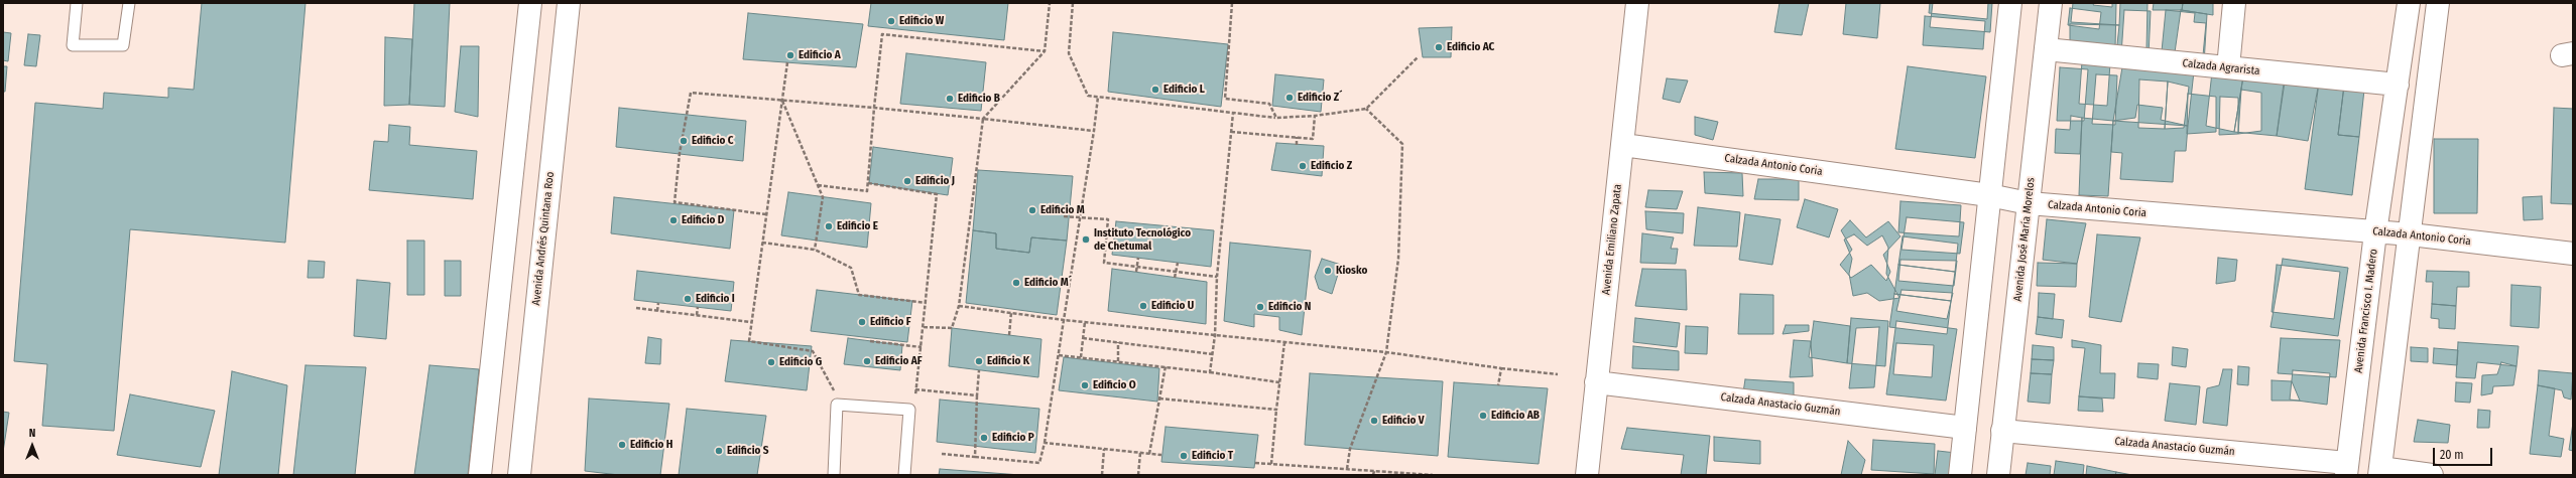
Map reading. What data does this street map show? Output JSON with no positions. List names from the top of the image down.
{
  "streets": {
    "street": [
      "Calzada Agrarista",
      "Calzada Antonio Coria",
      "Avenida Andrés Quintana Roo",
      "Avenida Emiliano Zapata",
      "Avenida José María Morelos",
      "Avenida Francisco I. Madero",
      "Calzada Anastacio Guzmán"
    ]
  },
  "crossings": [
    ["Calzada Agrarista", "Avenida José María Morelos"],
    ["Calzada Agrarista", "Avenida Francisco I. Madero"],
    ["Calzada Antonio Coria", "Avenida Emiliano Zapata"],
    ["Calzada Antonio Coria", "Avenida José María Morelos"],
    ["Calzada Antonio Coria", "Avenida Francisco I. Madero"],
    ["Avenida Emiliano Zapata", "Calzada Anastacio Guzmán"],
    ["Avenida José María Morelos", "Calzada Anastacio Guzmán"],
    ["Avenida Francisco I. Madero", "Calzada Anastacio Guzmán"]
  ],
  "places": [
    "Edificio W",
    "Edificio AC",
    "Edificio A",
    "Edificio L",
    "Edificio Z´",
    "Edificio B",
    "Edificio C",
    "Edificio Z",
    "Edificio J",
    "Edificio M",
    "Edificio D",
    "Edificio E",
    "Instituto Tecnológico de Chetumal",
    "Kiosko",
    "Edificio M´",
    "Edificio I",
    "Edificio U",
    "Edificio N",
    "Edificio F",
    "Edificio AF",
    "Edificio K",
    "Edificio G",
    "Edificio O",
    "Edificio AB",
    "Edificio V",
    "Edificio P",
    "Edificio H",
    "Edificio S",
    "Edificio T"
  ],
  "scale_bar": "20 m",
  "north": "top"
}
